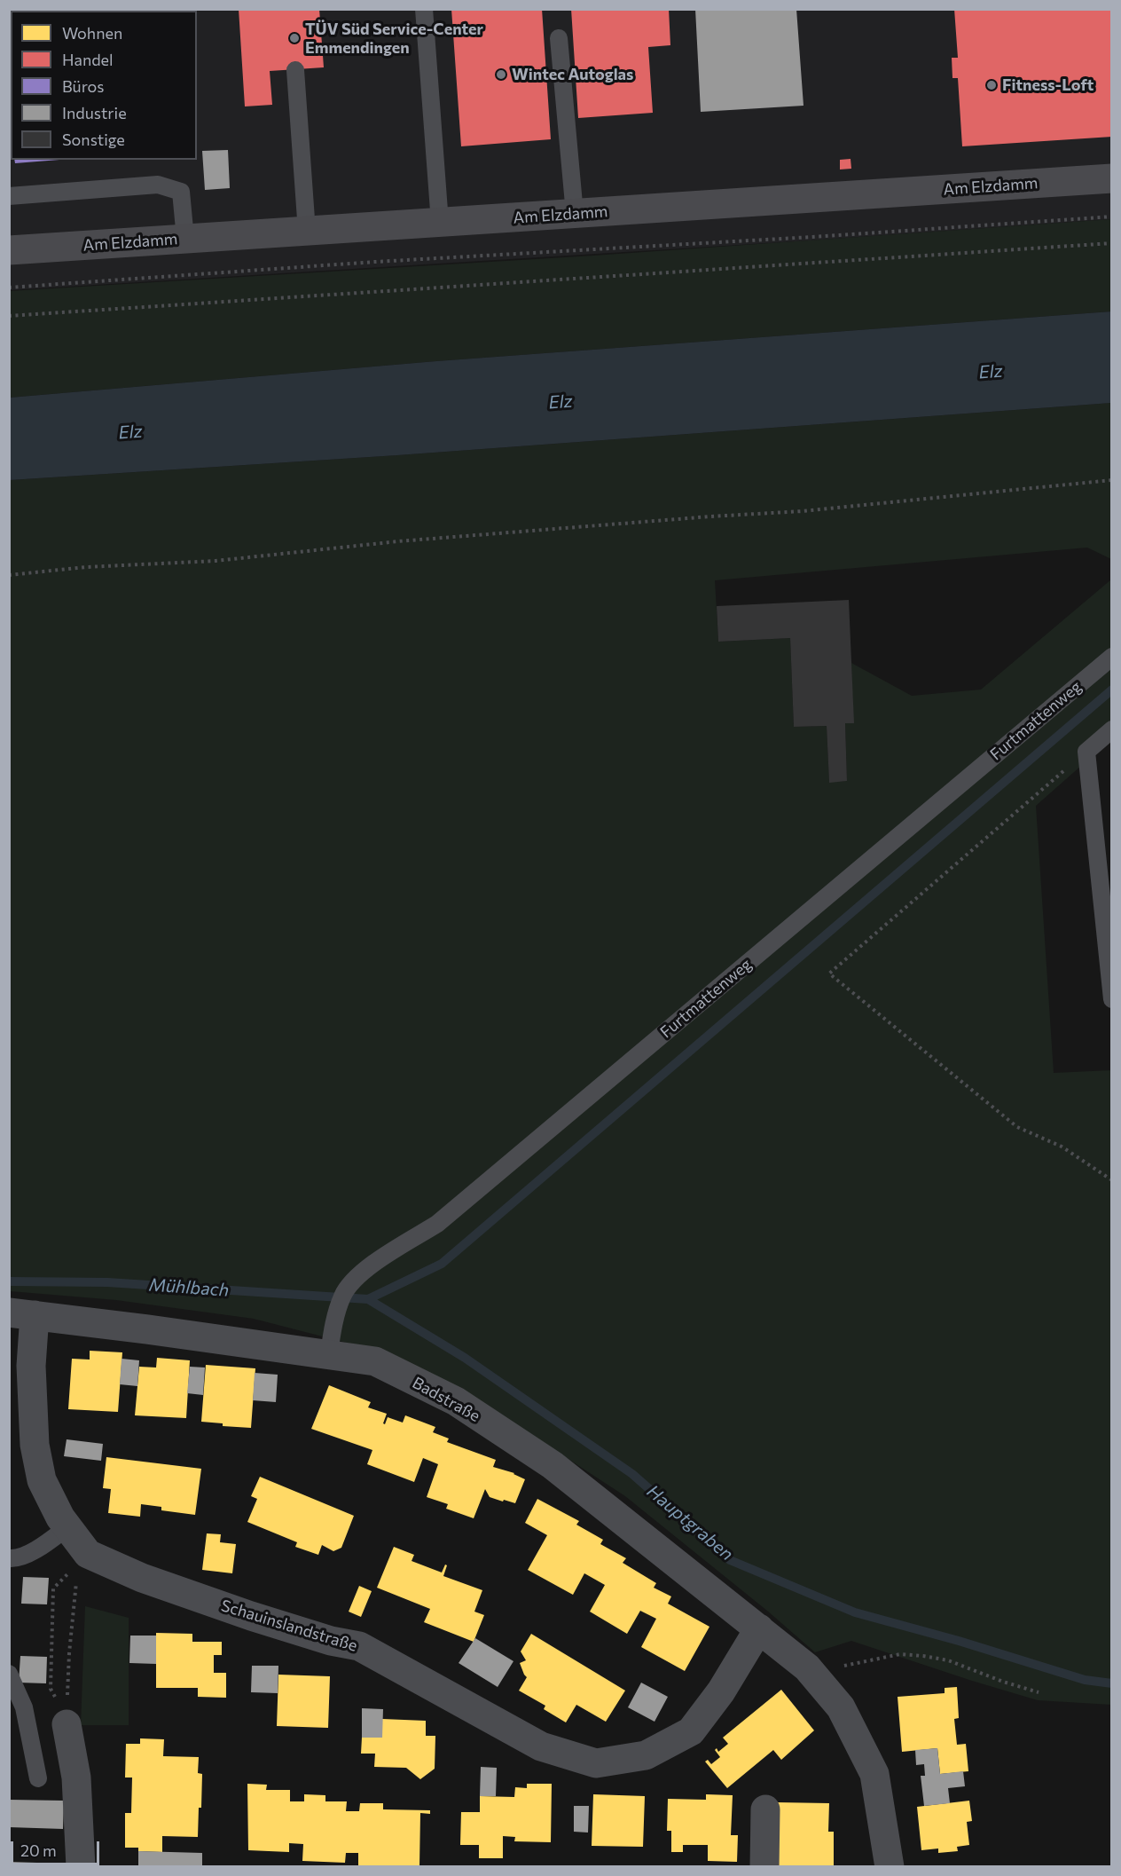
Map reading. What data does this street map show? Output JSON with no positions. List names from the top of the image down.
{
  "streets": {
    "street": ["Am Elzdamm", "Badstraße", "Schauinslandstraße"],
    "lane": ["Furtmattenweg"]
  },
  "crossings": [
    ["Furtmattenweg", "Badstraße"],
    ["Badstraße", "Schauinslandstraße"]
  ],
  "water": ["Elz", "Mühlbach", "Hauptgraben"],
  "places": ["TÜV Süd Service-Center Emmendingen", "Wintec Autoglas", "Fitness-Loft"],
  "legend": [
    "Wohnen",
    "Handel",
    "Büros",
    "Industrie",
    "Sonstige"
  ],
  "scale_bar": "20 m"
}
